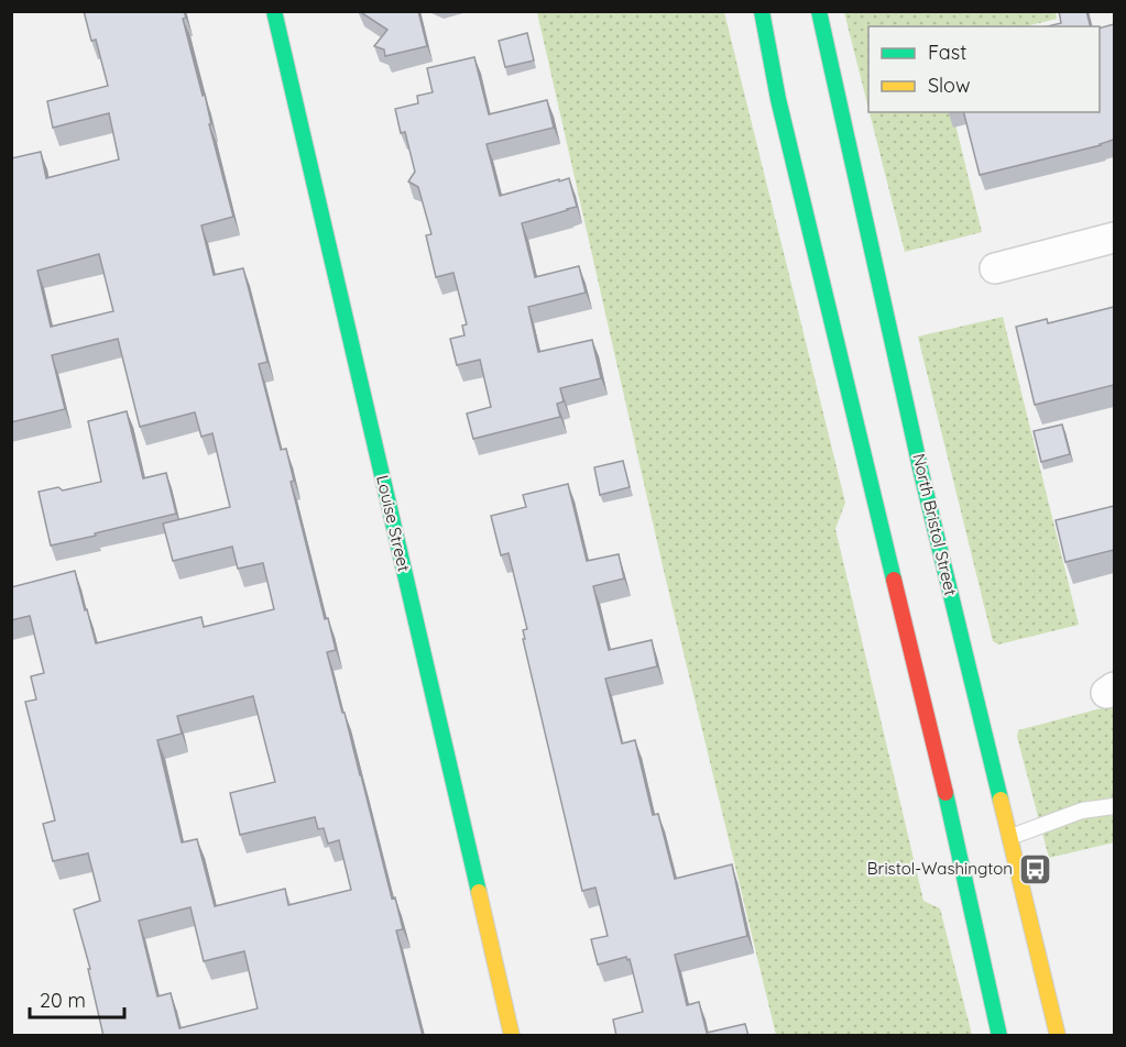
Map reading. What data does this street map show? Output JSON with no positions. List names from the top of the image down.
{
  "streets": {
    "main road": ["Louise Street", "North Bristol Street"]
  },
  "places": {
    "bus stop": ["Bristol-Washington"]
  },
  "legend": ["Fast", "Slow"],
  "scale_bar": "20 m"
}
